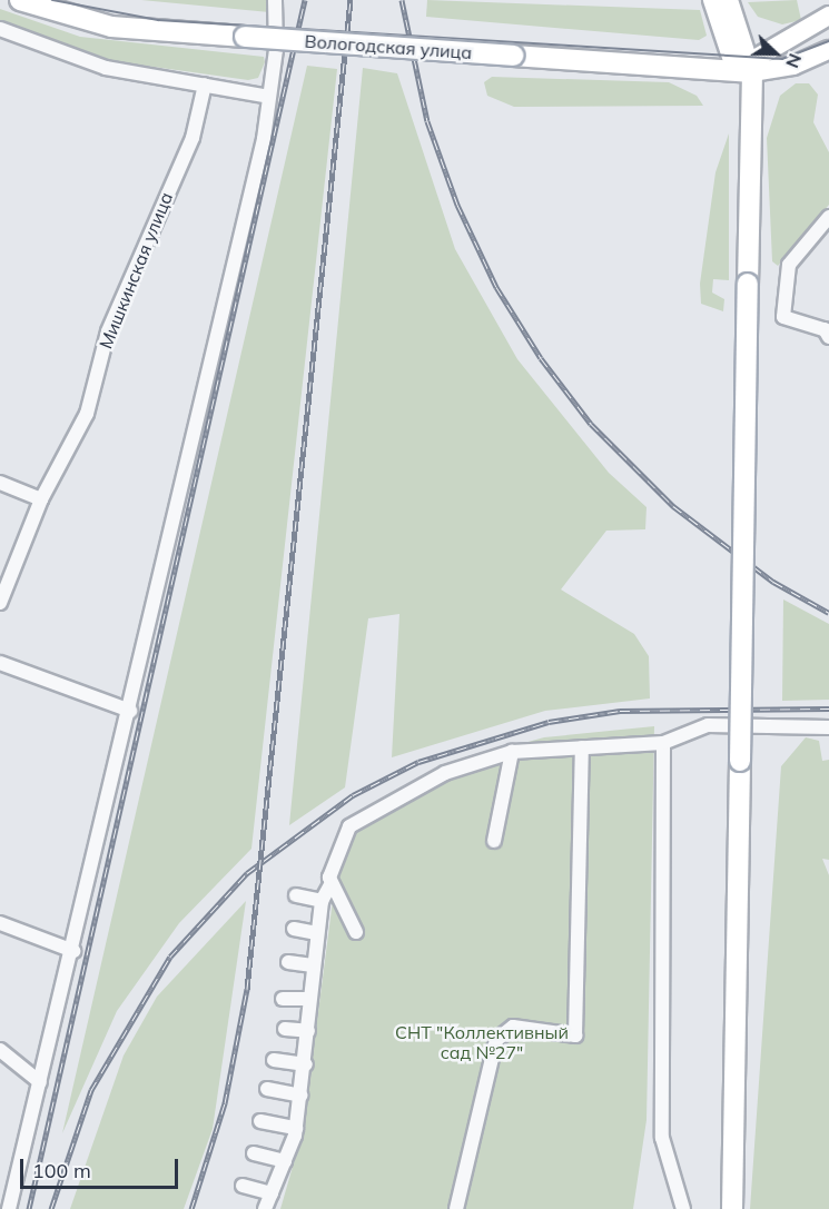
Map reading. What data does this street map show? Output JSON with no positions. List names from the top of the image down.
{
  "streets": {
    "main road": ["Вологодская улица"],
    "street": ["Мишкинская улица"]
  },
  "parks": ["СНТ \"Коллективный сад №27\""],
  "scale_bar": "100 m",
  "north": "right"
}
